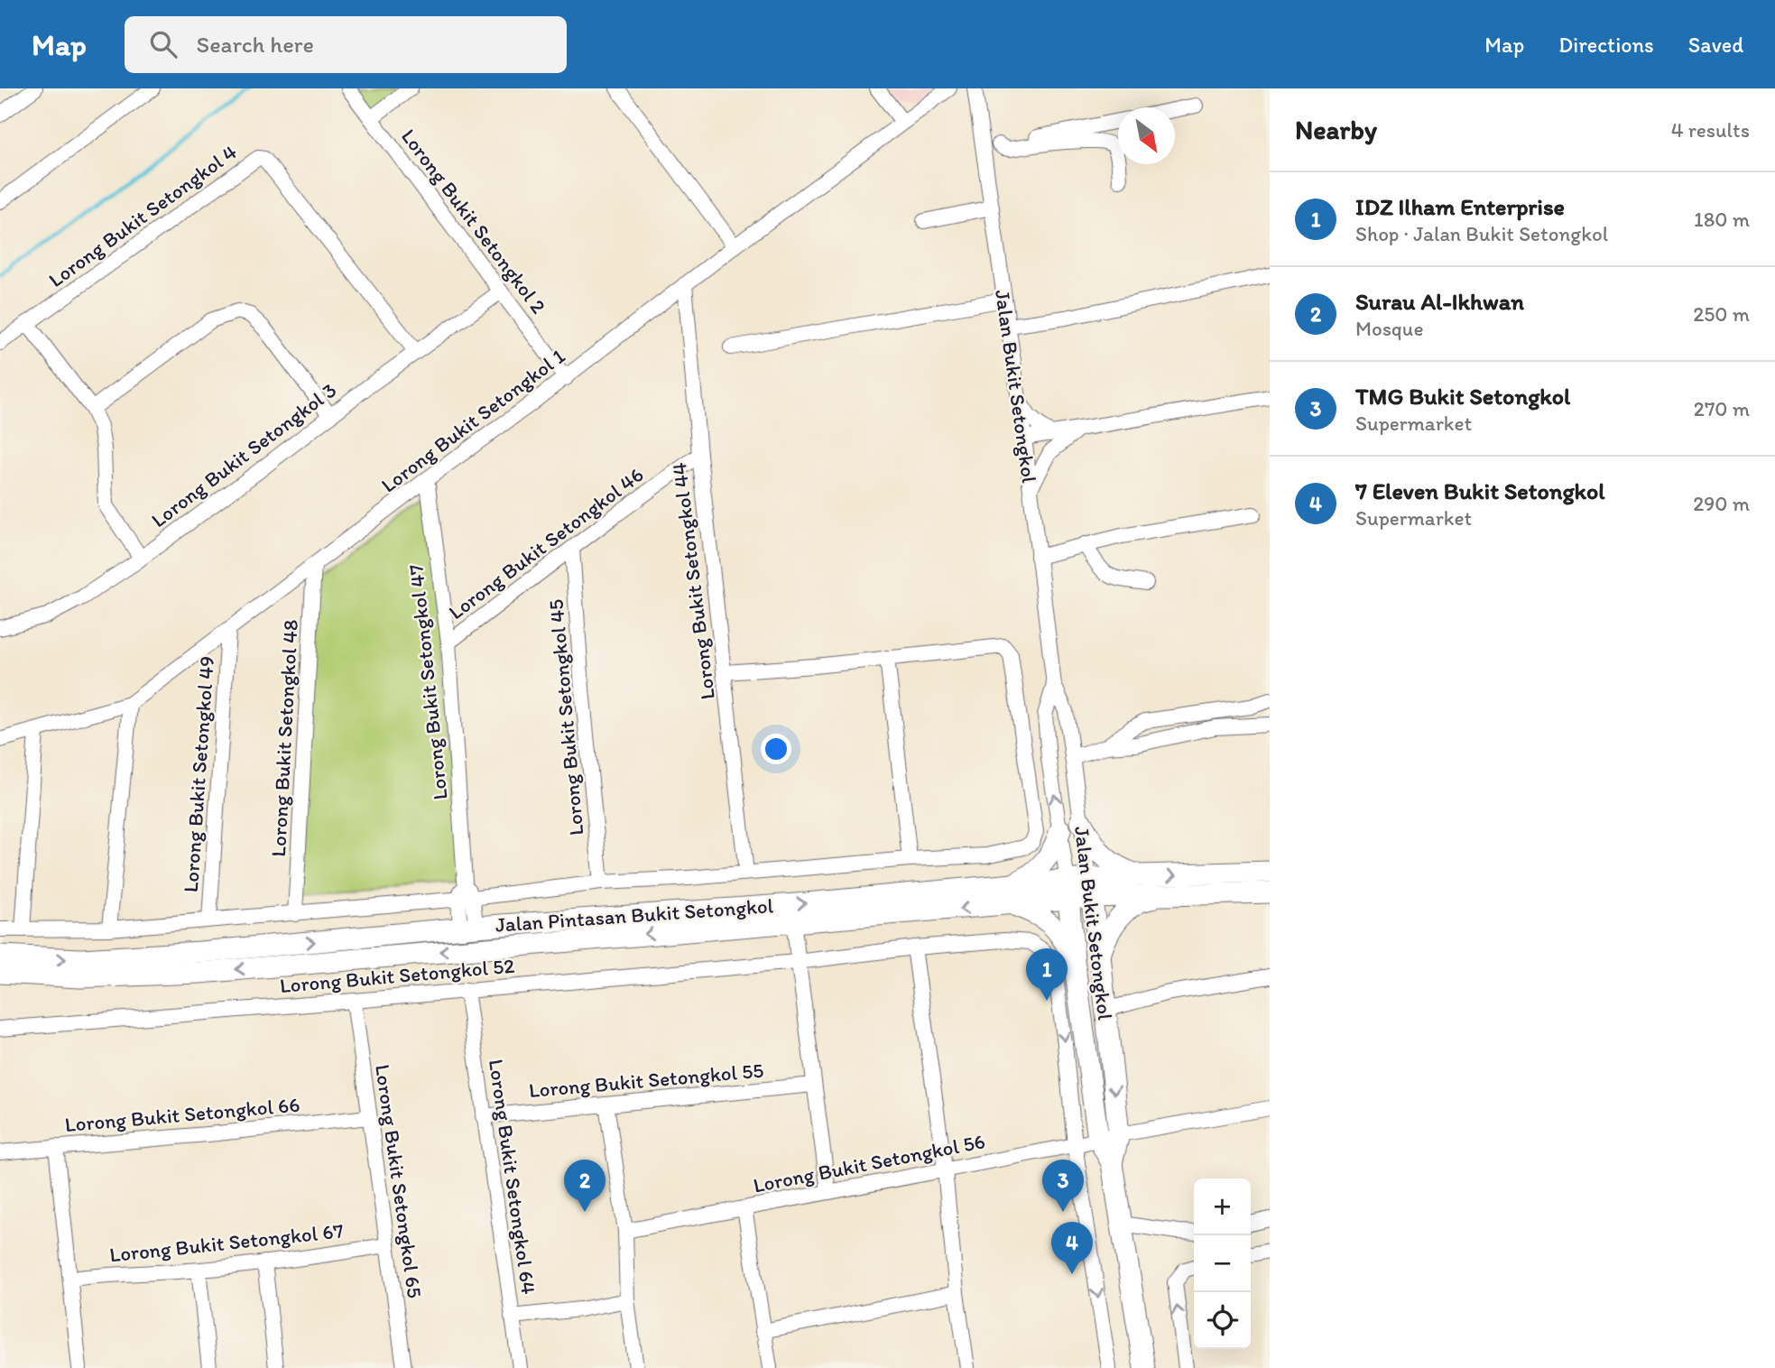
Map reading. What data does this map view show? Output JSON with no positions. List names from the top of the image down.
{
  "streets": {
    "main road": ["Jalan Bukit Setongkol", "Jalan Pintasan Bukit Setongkol"],
    "street": [
      "Lorong Bukit Setongkol 4",
      "Lorong Bukit Setongkol 2",
      "Lorong Bukit Setongkol 1",
      "Lorong Bukit Setongkol 3",
      "Lorong Bukit Setongkol 46",
      "Lorong Bukit Setongkol 44",
      "Lorong Bukit Setongkol 47",
      "Lorong Bukit Setongkol 45",
      "Lorong Bukit Setongkol 48",
      "Lorong Bukit Setongkol 49",
      "Lorong Bukit Setongkol 52",
      "Lorong Bukit Setongkol 55",
      "Lorong Bukit Setongkol 66",
      "Lorong Bukit Setongkol 56",
      "Lorong Bukit Setongkol 64",
      "Lorong Bukit Setongkol 65",
      "Lorong Bukit Setongkol 67"
    ]
  },
  "crossings": [
    ["Lorong Bukit Setongkol 4", "Lorong Bukit Setongkol 3"],
    ["Lorong Bukit Setongkol 2", "Lorong Bukit Setongkol 1"],
    ["Lorong Bukit Setongkol 2", "Lorong Bukit Setongkol 3"],
    ["Jalan Bukit Setongkol", "Jalan Pintasan Bukit Setongkol"],
    ["Jalan Bukit Setongkol", "Lorong Bukit Setongkol 56"],
    ["Lorong Bukit Setongkol 1", "Lorong Bukit Setongkol 44"],
    ["Lorong Bukit Setongkol 1", "Lorong Bukit Setongkol 47"],
    ["Lorong Bukit Setongkol 1", "Lorong Bukit Setongkol 48"],
    ["Lorong Bukit Setongkol 1", "Lorong Bukit Setongkol 49"],
    ["Lorong Bukit Setongkol 46", "Lorong Bukit Setongkol 44"],
    ["Lorong Bukit Setongkol 46", "Lorong Bukit Setongkol 47"],
    ["Lorong Bukit Setongkol 46", "Lorong Bukit Setongkol 45"],
    ["Lorong Bukit Setongkol 47", "Jalan Pintasan Bukit Setongkol"],
    ["Lorong Bukit Setongkol 52", "Lorong Bukit Setongkol 56"],
    ["Lorong Bukit Setongkol 52", "Lorong Bukit Setongkol 64"],
    ["Lorong Bukit Setongkol 52", "Lorong Bukit Setongkol 65"],
    ["Lorong Bukit Setongkol 55", "Lorong Bukit Setongkol 64"],
    ["Lorong Bukit Setongkol 66", "Lorong Bukit Setongkol 65"],
    ["Lorong Bukit Setongkol 65", "Lorong Bukit Setongkol 67"]
  ],
  "north": "bottom right",
  "page": {
    "header": "Map",
    "search": "Search here",
    "nav": ["Map", "Directions", "Saved"],
    "heading": ["Nearby", "4 results"],
    "list": [
      {
        "mark": "1",
        "name": "IDZ Ilham Enterprise",
        "note": "Shop · Jalan Bukit Setongkol",
        "value": "180 m"
      },
      {
        "mark": "2",
        "name": "Surau Al-Ikhwan",
        "note": "Mosque",
        "value": "250 m"
      },
      {
        "mark": "3",
        "name": "TMG Bukit Setongkol",
        "note": "Supermarket",
        "value": "270 m"
      },
      {
        "mark": "4",
        "name": "7 Eleven Bukit Setongkol",
        "note": "Supermarket",
        "value": "290 m"
      }
    ],
    "pins": [
      "1",
      "2",
      "3",
      "4"
    ],
    "map_buttons": ["+", "−"]
  }
}
